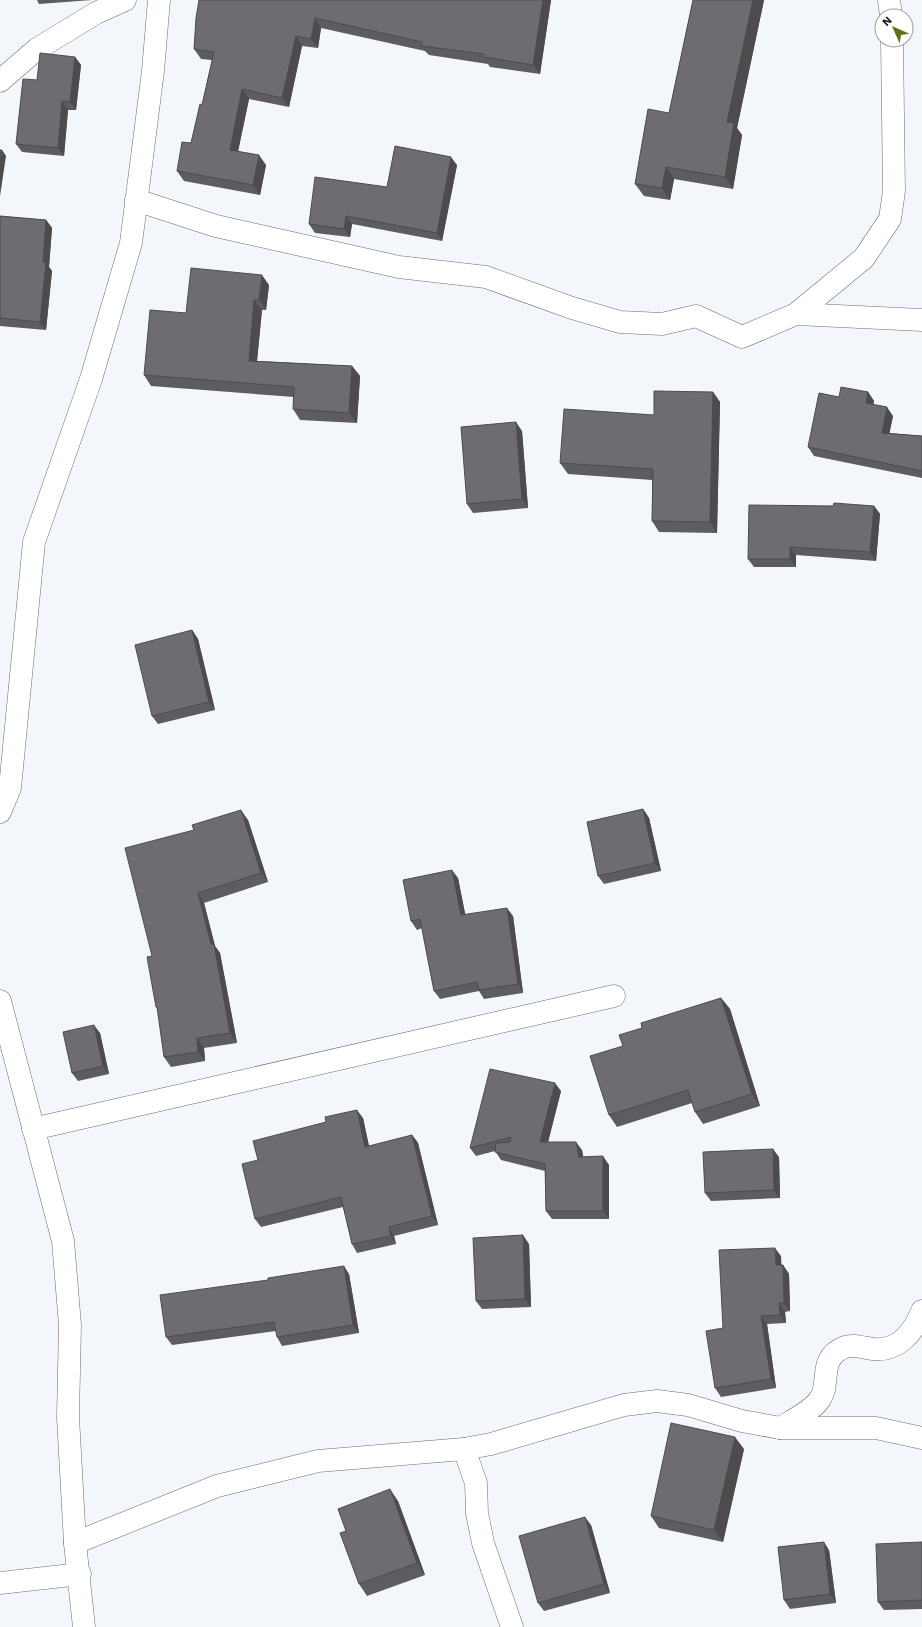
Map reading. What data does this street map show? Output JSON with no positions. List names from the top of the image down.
{
  "north": "top left"
}
